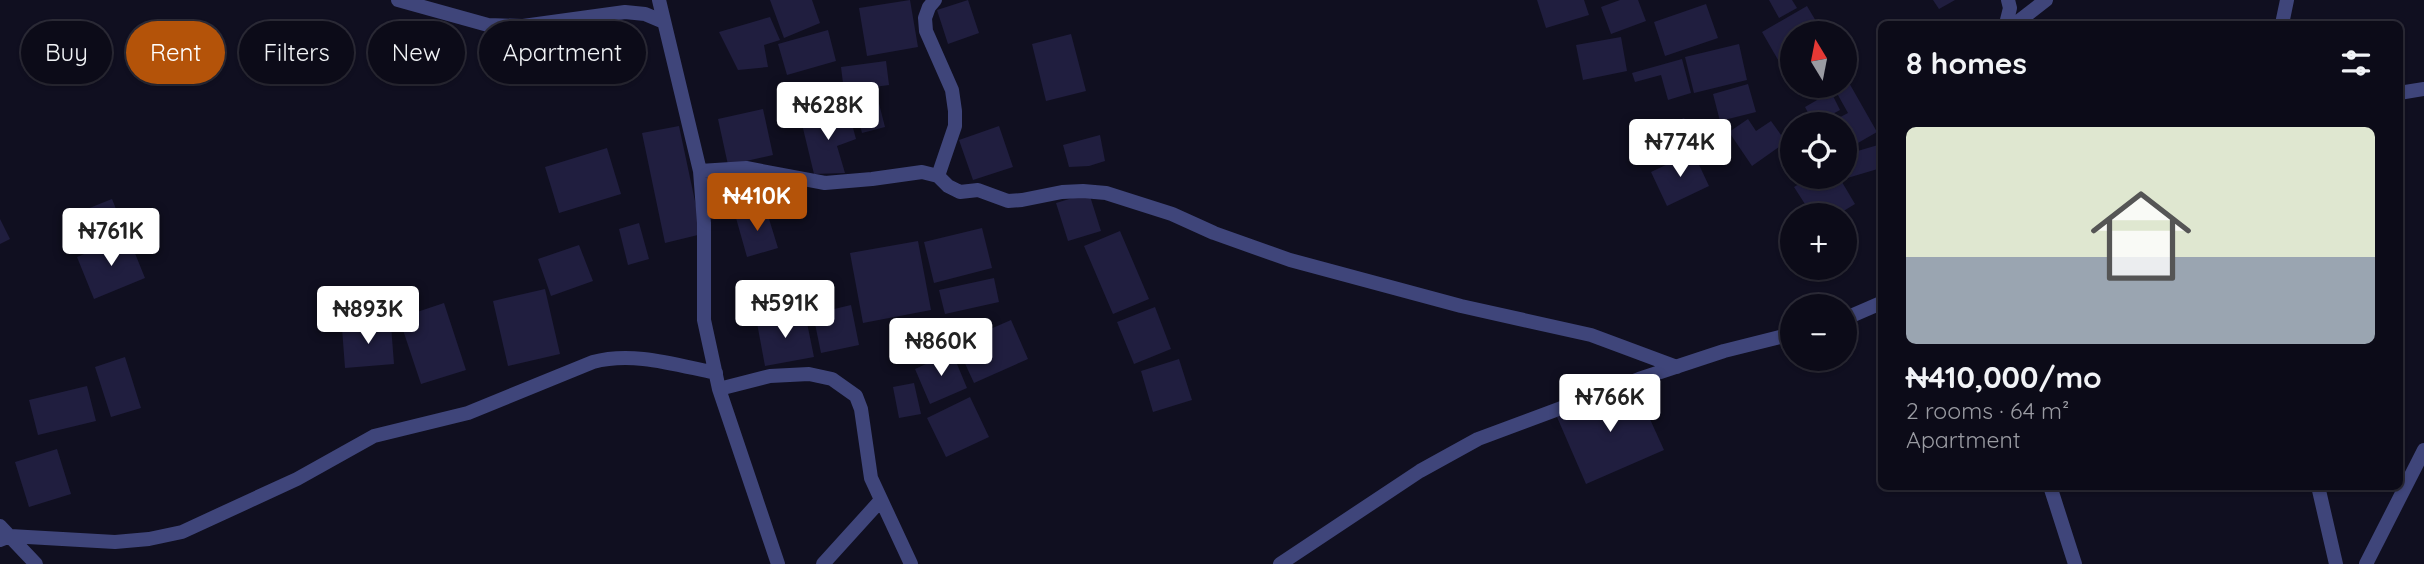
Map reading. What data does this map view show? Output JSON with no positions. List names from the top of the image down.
{
  "north": "top",
  "page": {
    "map_buttons": ["+", "−"],
    "chip": [
      "Buy",
      "Rent",
      "Filters",
      "New",
      "Apartment"
    ],
    "heading": "8 homes",
    "price": [
      "₦628K",
      "₦774K",
      "₦410K",
      "₦761K",
      "₦591K",
      "₦893K",
      "₦860K",
      "₦766K"
    ],
    "list": [
      {
        "name": "₦410,000/mo",
        "note": "2 rooms · 64 m² · Apartment"
      }
    ]
  }
}
